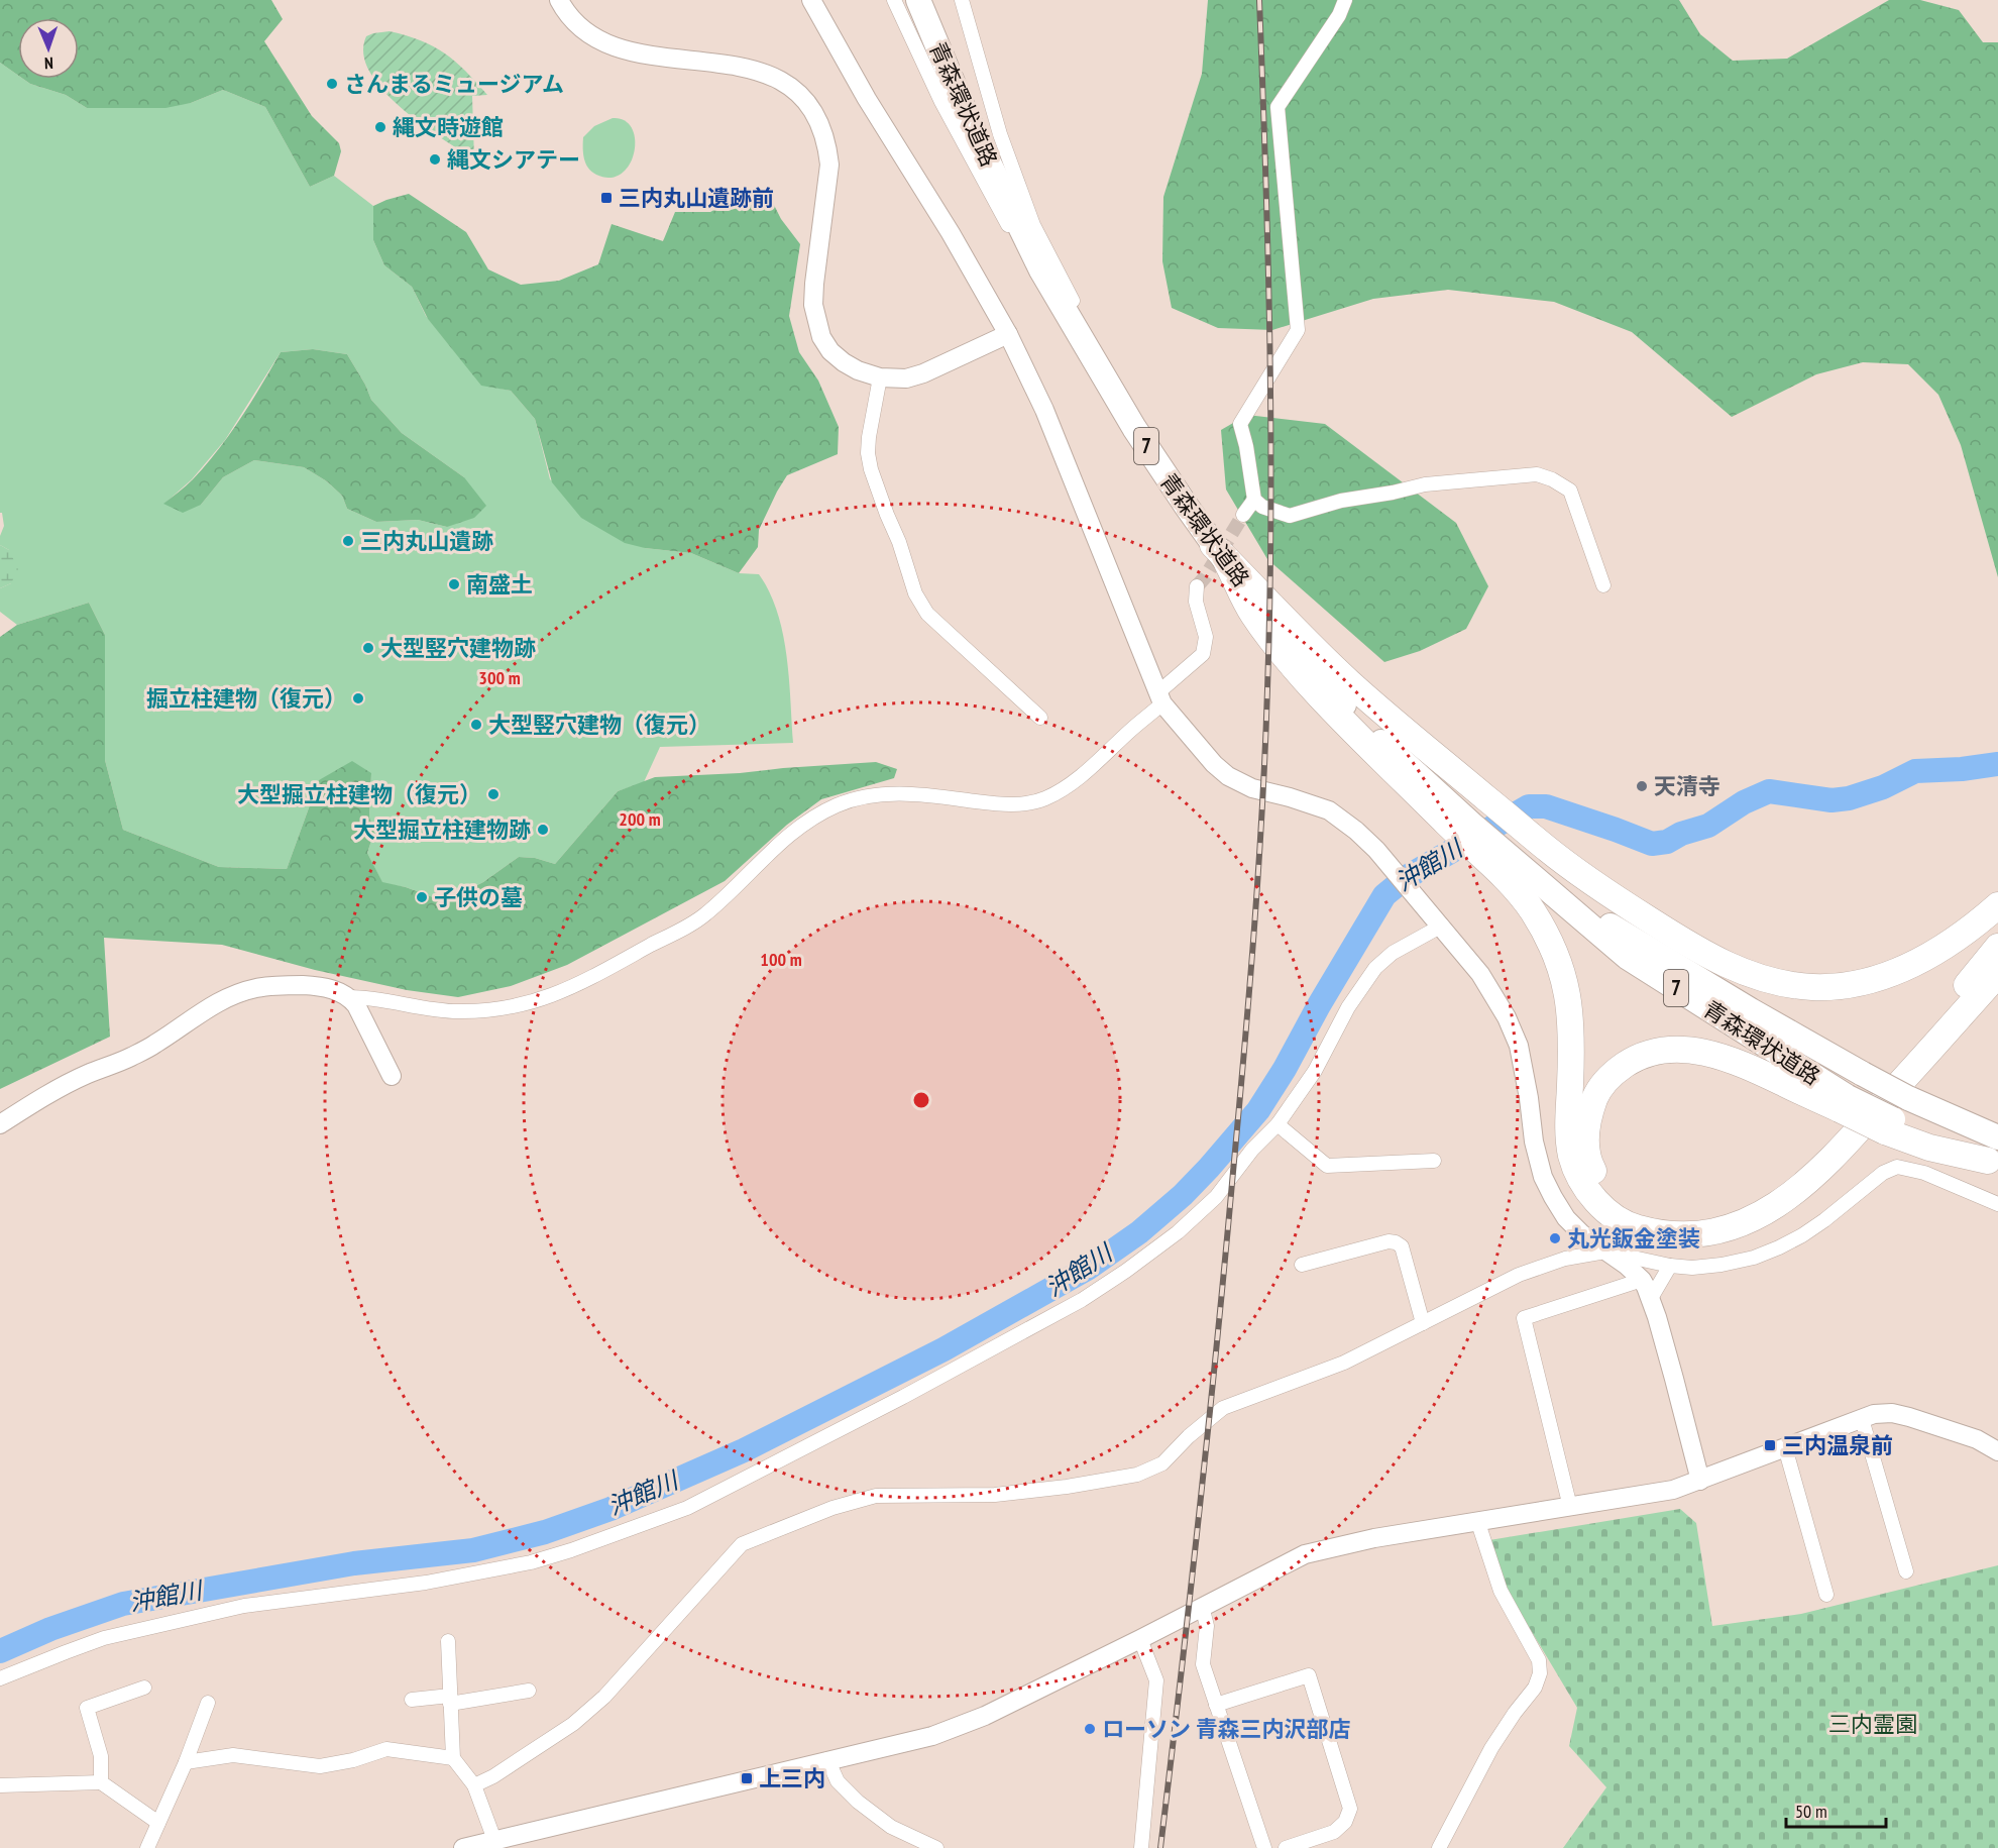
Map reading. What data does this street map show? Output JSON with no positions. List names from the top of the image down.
{
  "streets": {
    "highway": ["青森環状道路", "7"]
  },
  "water": ["沖館川"],
  "parks": ["三内霊園"],
  "places": {
    "other": [
      "さんまるミュージアム",
      "縄文時遊館",
      "縄文シアテー",
      "三内丸山遺跡",
      "南盛土",
      "大型竪穴建物跡",
      "掘立柱建物（復元）",
      "大型竪穴建物（復元）",
      "天清寺",
      "大型掘立柱建物（復元）",
      "大型掘立柱建物跡",
      "子供の墓",
      "丸光鈑金塗装",
      "ローソン 青森三内沢部店"
    ],
    "transit": ["三内丸山遺跡前", "三内温泉前", "上三内"]
  },
  "scale_bar": "50 m",
  "north": "bottom",
  "rings": ["300 m", "200 m", "100 m"]
}
